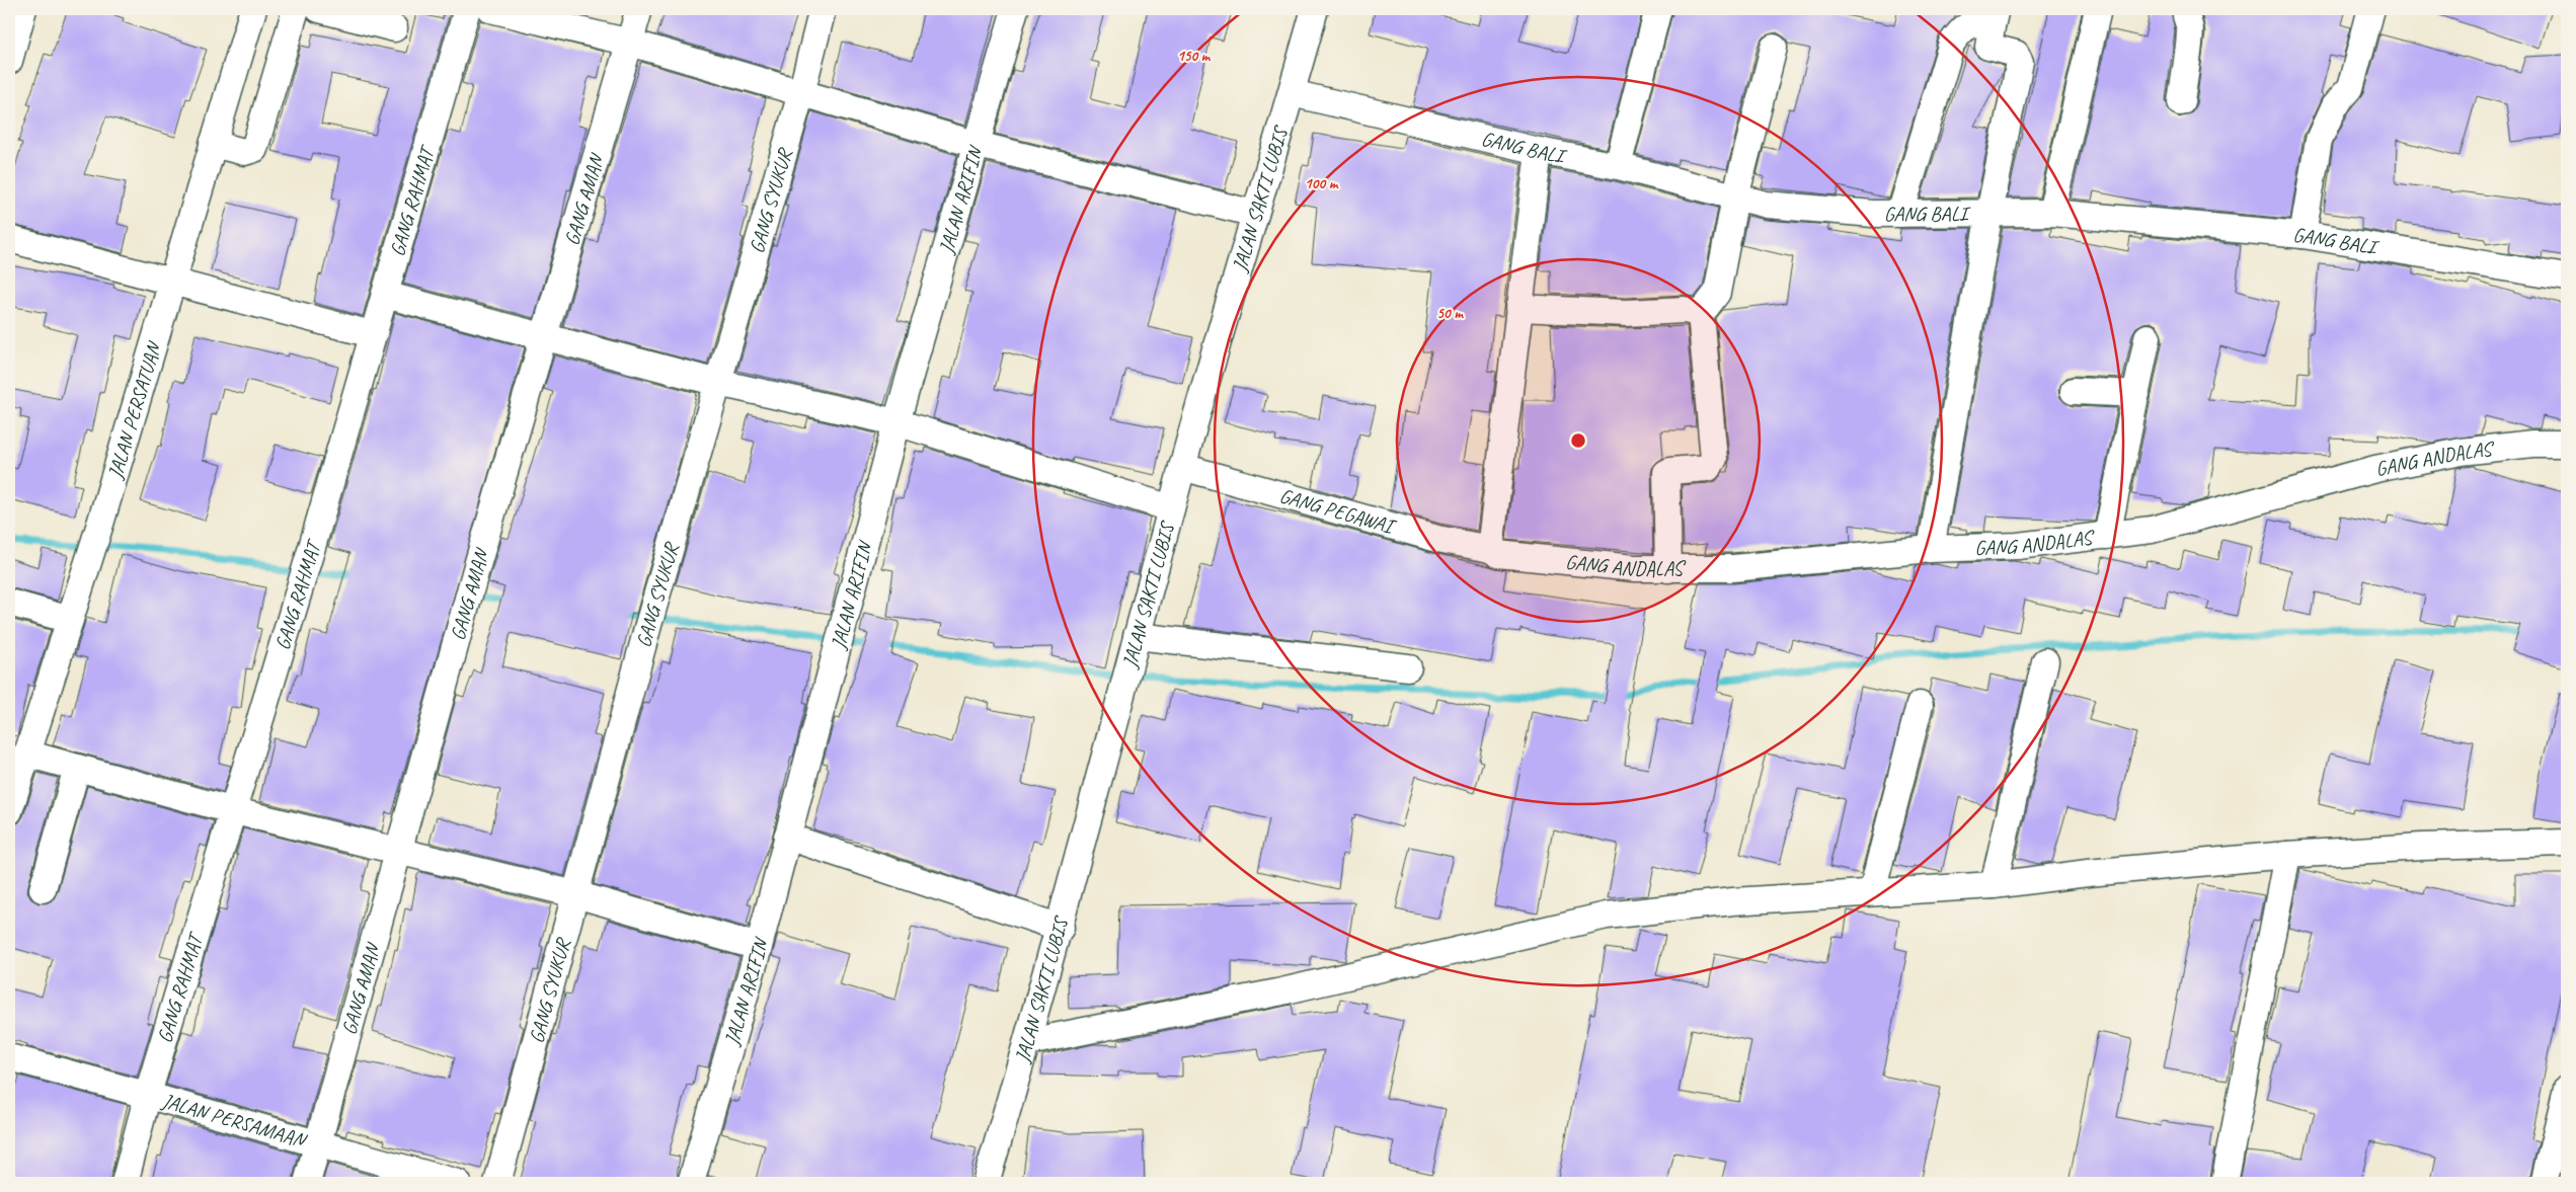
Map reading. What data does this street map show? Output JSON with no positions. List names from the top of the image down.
{
  "streets": {
    "street": [
      "GANG BALI",
      "GANG AMAN",
      "GANG SYUKUR",
      "JALAN ARIFIN",
      "JALAN SAKTI LUBIS",
      "GANG RAHMAT",
      "JALAN PERSATUAN",
      "GANG ANDALAS",
      "GANG PEGAWAI",
      "JALAN PERSAMAAN"
    ]
  },
  "crossings": [
    ["GANG BALI", "JALAN SAKTI LUBIS"],
    ["GANG AMAN", "JALAN PERSAMAAN"],
    ["JALAN SAKTI LUBIS", "GANG PEGAWAI"],
    ["GANG RAHMAT", "JALAN PERSAMAAN"],
    ["GANG ANDALAS", "GANG PEGAWAI"]
  ],
  "rings": ["150 m", "100 m", "50 m"]
}
